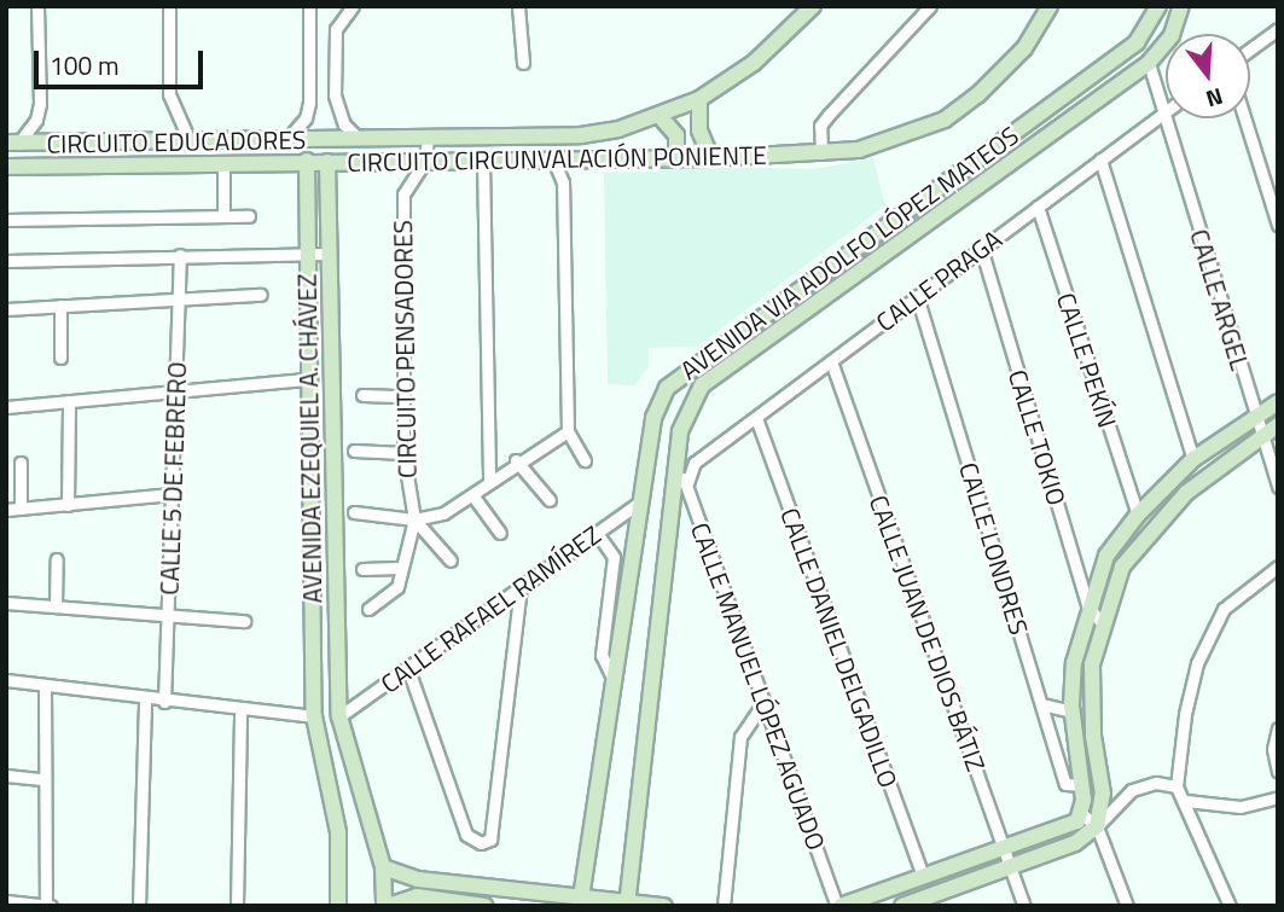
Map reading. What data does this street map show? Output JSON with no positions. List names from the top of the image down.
{
  "streets": {
    "main road": [
      "CIRCUITO EDUCADORES",
      "CIRCUITO CIRCUNVALACIÓN PONIENTE",
      "AVENIDA VIA ADOLFO LÓPEZ MATEOS",
      "AVENIDA EZEQUIEL A. CHÁVEZ"
    ],
    "street": [
      "CALLE PRAGA",
      "CALLE ARGEL",
      "CIRCUITO PENSADORES",
      "CALLE PEKÍN",
      "CALLE TOKIO",
      "CALLE 5 DE FEBRERO",
      "CALLE LONDRES",
      "CALLE RAFAEL RAMÍREZ",
      "CALLE JUAN DE DIOS BÁTIZ",
      "CALLE DANIEL DELGADILLO",
      "CALLE MANUEL LÓPEZ AGUADO"
    ]
  },
  "crossings": [
    ["CIRCUITO EDUCADORES", "CIRCUITO PENSADORES"],
    ["CIRCUITO CIRCUNVALACIÓN PONIENTE", "CIRCUITO PENSADORES"],
    ["CIRCUITO CIRCUNVALACIÓN PONIENTE", "AVENIDA EZEQUIEL A. CHÁVEZ"],
    ["AVENIDA VIA ADOLFO LÓPEZ MATEOS", "CALLE ARGEL"],
    ["AVENIDA VIA ADOLFO LÓPEZ MATEOS", "CALLE RAFAEL RAMÍREZ"],
    ["AVENIDA VIA ADOLFO LÓPEZ MATEOS", "CALLE MANUEL LÓPEZ AGUADO"],
    ["CALLE PRAGA", "CALLE ARGEL"],
    ["CALLE PRAGA", "CALLE PEKÍN"],
    ["CALLE PRAGA", "CALLE TOKIO"],
    ["CALLE PRAGA", "CALLE LONDRES"],
    ["CALLE PRAGA", "CALLE JUAN DE DIOS BÁTIZ"],
    ["CALLE PRAGA", "CALLE DANIEL DELGADILLO"],
    ["AVENIDA EZEQUIEL A. CHÁVEZ", "CALLE RAFAEL RAMÍREZ"]
  ],
  "scale_bar": "100 m",
  "north": "bottom"
}
